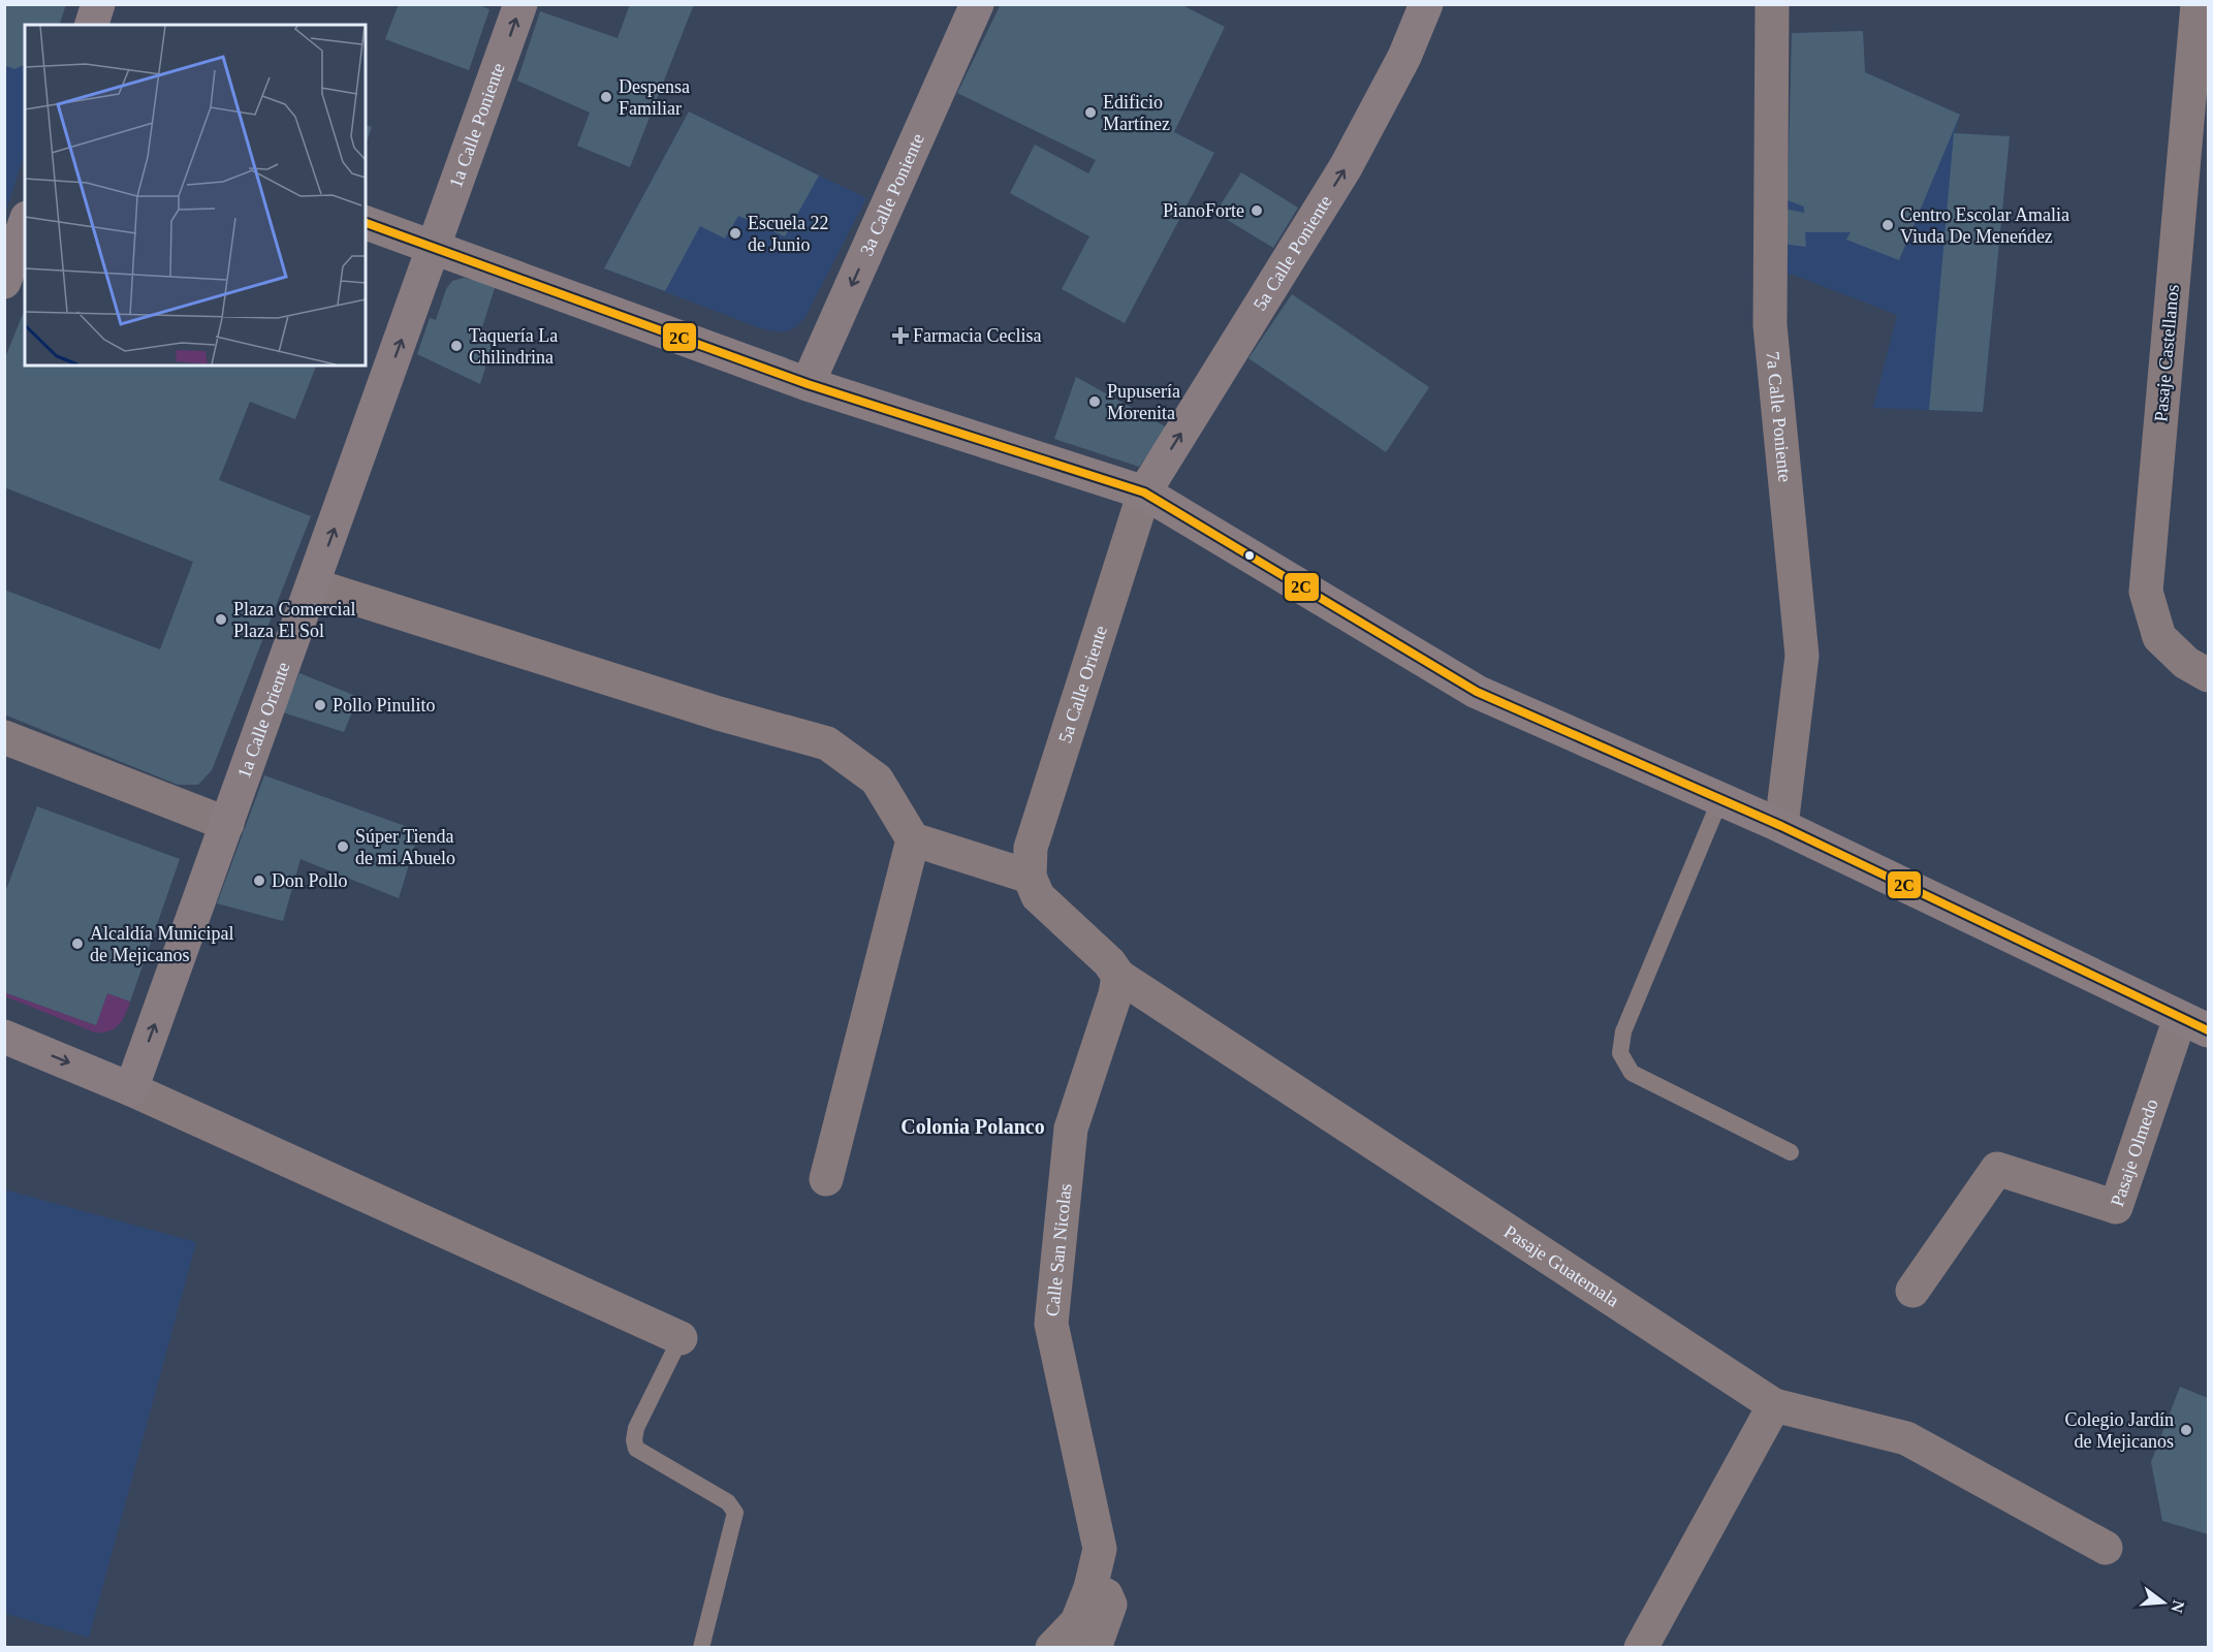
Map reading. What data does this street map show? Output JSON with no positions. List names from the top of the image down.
{
  "streets": {
    "street": [
      "1a Calle Poniente",
      "3a Calle Poniente",
      "5a Calle Poniente",
      "Pasaje Castellanos",
      "7a Calle Poniente",
      "5a Calle Oriente",
      "1a Calle Oriente",
      "Pasaje Olmedo",
      "Calle San Nicolas",
      "Pasaje Guatemala"
    ]
  },
  "crossings": [
    ["1a Calle Poniente", "1a Calle Oriente"],
    ["5a Calle Poniente", "5a Calle Oriente"],
    ["Calle San Nicolas", "Pasaje Guatemala"]
  ],
  "one_way": [
    "1a Calle Poniente",
    "3a Calle Poniente",
    "5a Calle Poniente",
    "1a Calle Oriente"
  ],
  "districts": ["Colonia Polanco"],
  "places": {
    "other": [
      "Despensa Familiar",
      "Edificio Martínez",
      "PianoForte",
      "Centro Escolar Amalia Viuda De Meneńdez",
      "Escuela 22 de Junio",
      "Taquería La Chilindrina",
      "Pupusería Morenita",
      "Plaza Comercial Plaza El Sol",
      "Pollo Pinulito",
      "Súper Tienda de mi Abuelo",
      "Don Pollo",
      "Alcaldía Municipal de Mejicanos",
      "Colegio Jardín de Mejicanos"
    ],
    "health": ["Farmacia Ceclisa"]
  },
  "lines": ["transit line 2C"],
  "north": "right"
}
